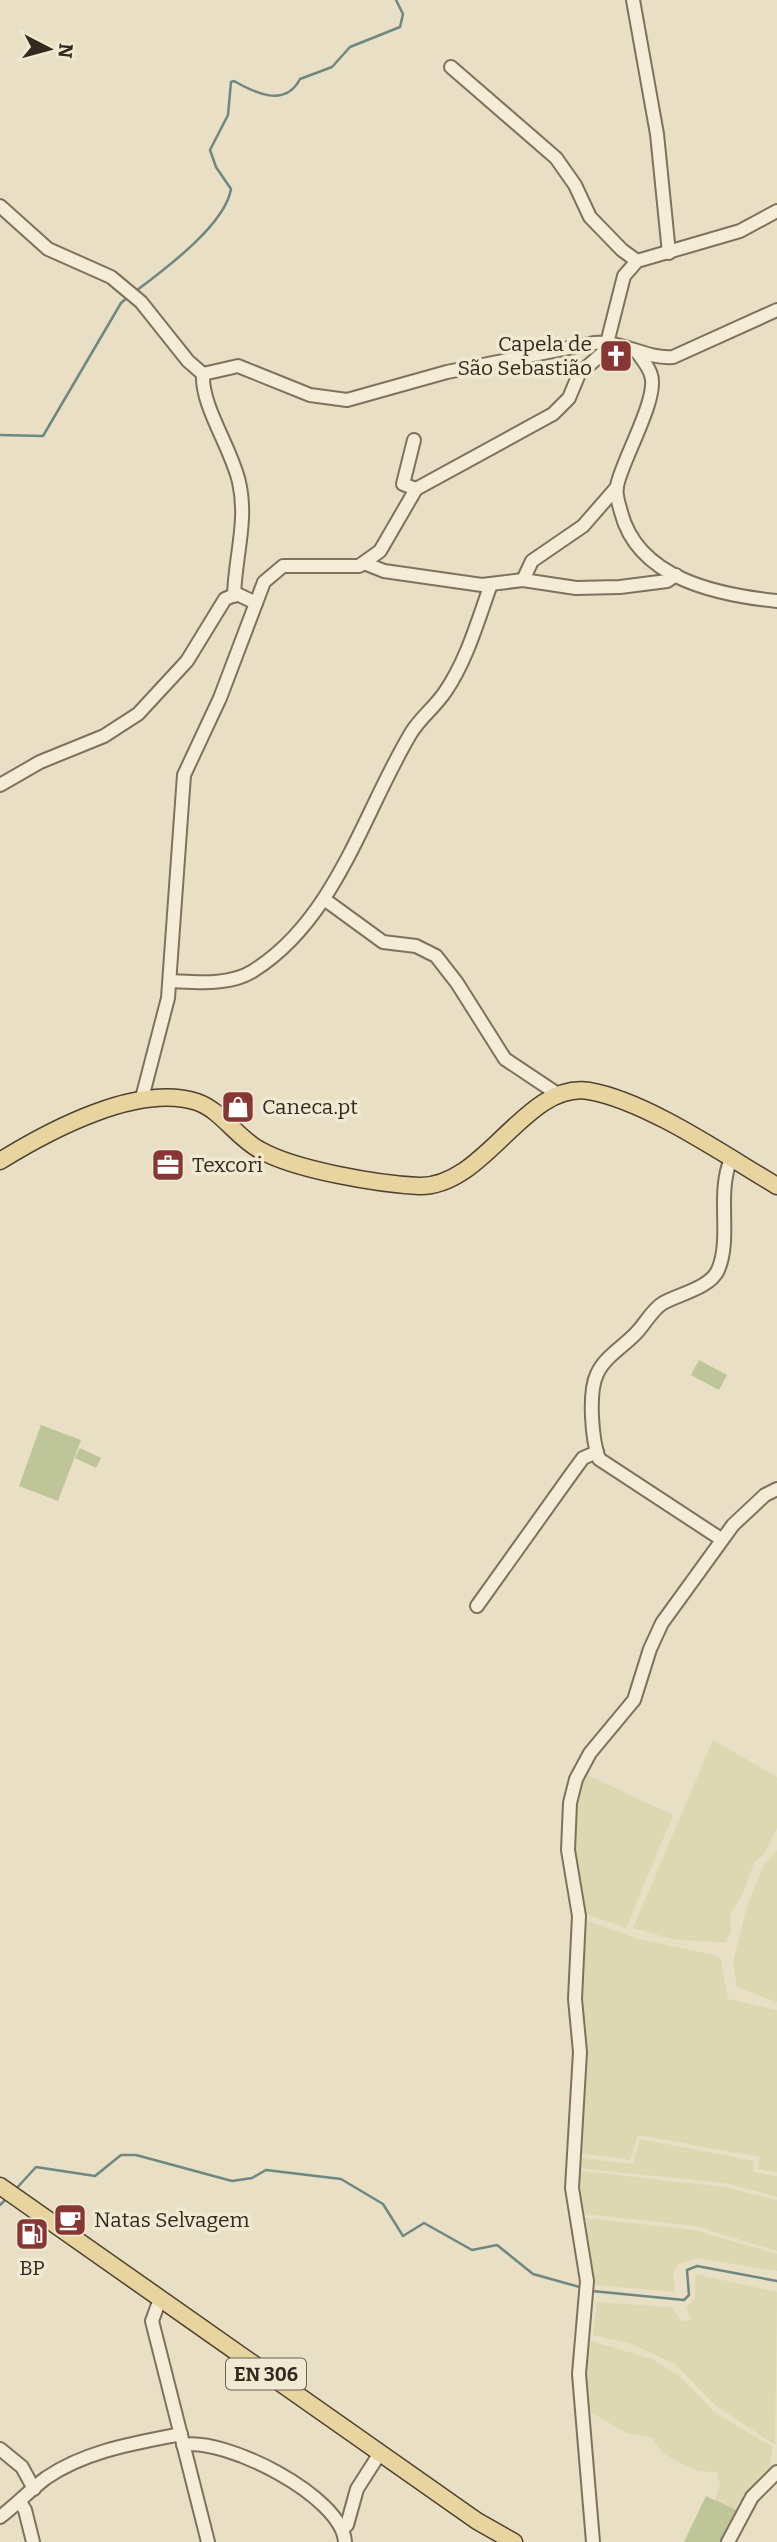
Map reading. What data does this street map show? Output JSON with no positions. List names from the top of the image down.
{
  "streets": {
    "main road": ["EN 306"]
  },
  "places": {
    "church": ["Capela de São Sebastião"],
    "shop": ["Caneca.pt"],
    "office": ["Texcori"],
    "cafe": ["Natas Selvagem"],
    "fuel station": ["BP"]
  },
  "north": "right"
}
